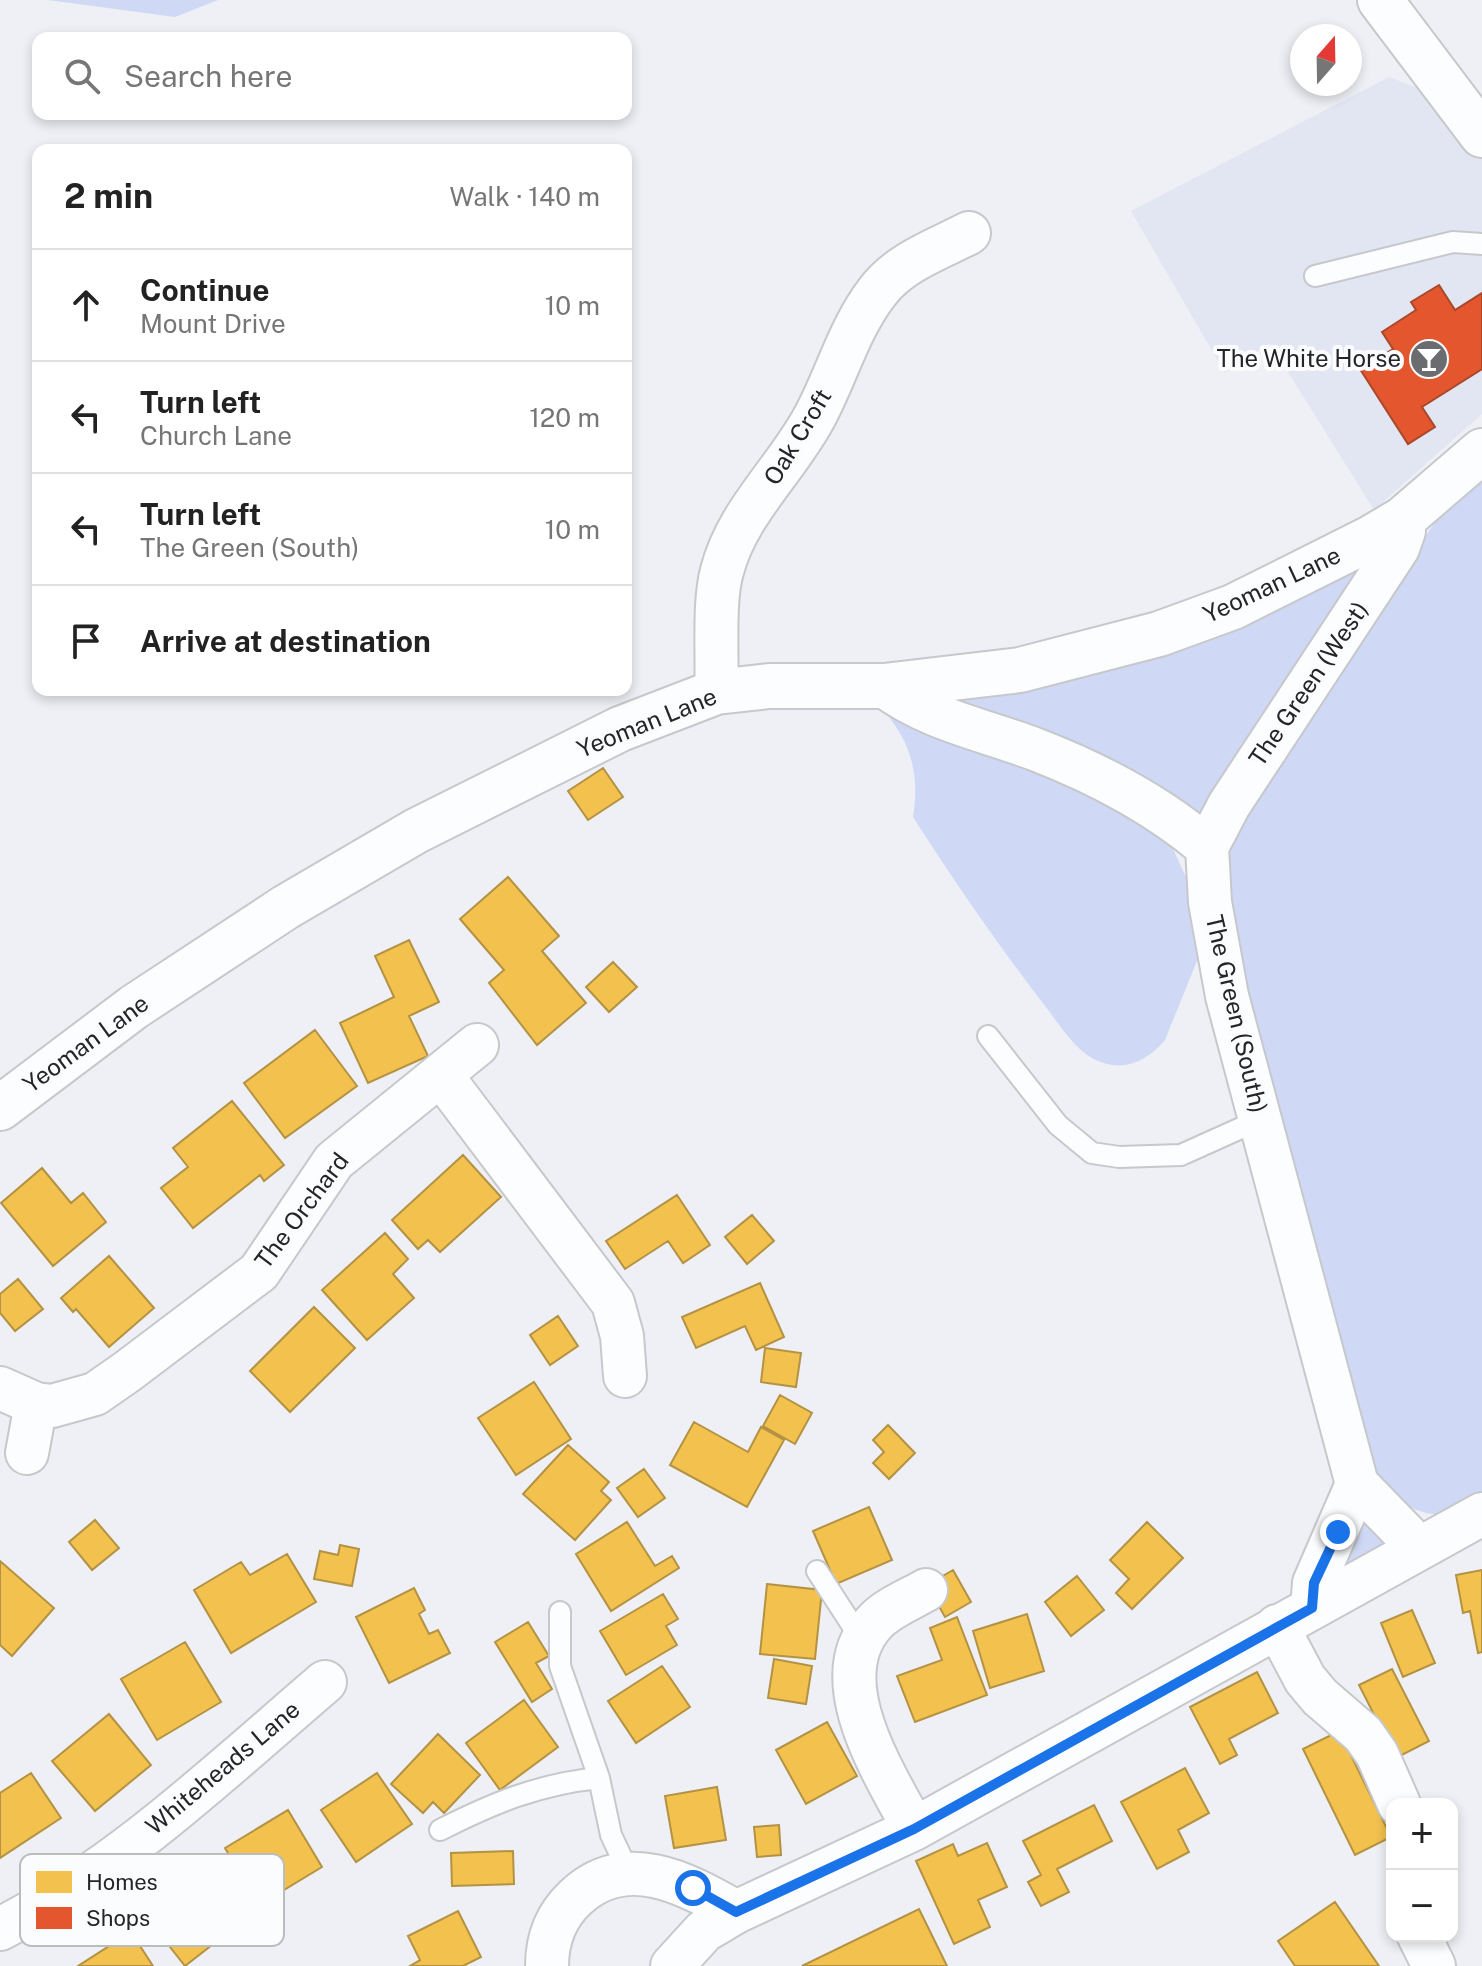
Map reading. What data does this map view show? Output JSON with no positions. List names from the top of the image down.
{
  "streets": {
    "street": [
      "Oak Croft",
      "Yeoman Lane",
      "The Green (West)",
      "The Green (South)",
      "The Orchard",
      "Whiteheads Lane"
    ]
  },
  "crossings": [
    ["Oak Croft", "Yeoman Lane"],
    ["Yeoman Lane", "The Green (West)"],
    ["The Green (West)", "The Green (South)"]
  ],
  "places": {
    "bar": ["The White Horse"]
  },
  "legend": ["Homes", "Shops"],
  "north": "top",
  "page": {
    "search": "Search here",
    "heading": ["2 min", "Walk · 140 m"],
    "list": [
      ["Continue", "Mount Drive", "10 m"],
      ["Turn left", "Church Lane", "120 m"],
      ["Turn left", "The Green (South)", "10 m"],
      "Arrive at destination"
    ],
    "map_buttons": ["+", "−"]
  }
}
